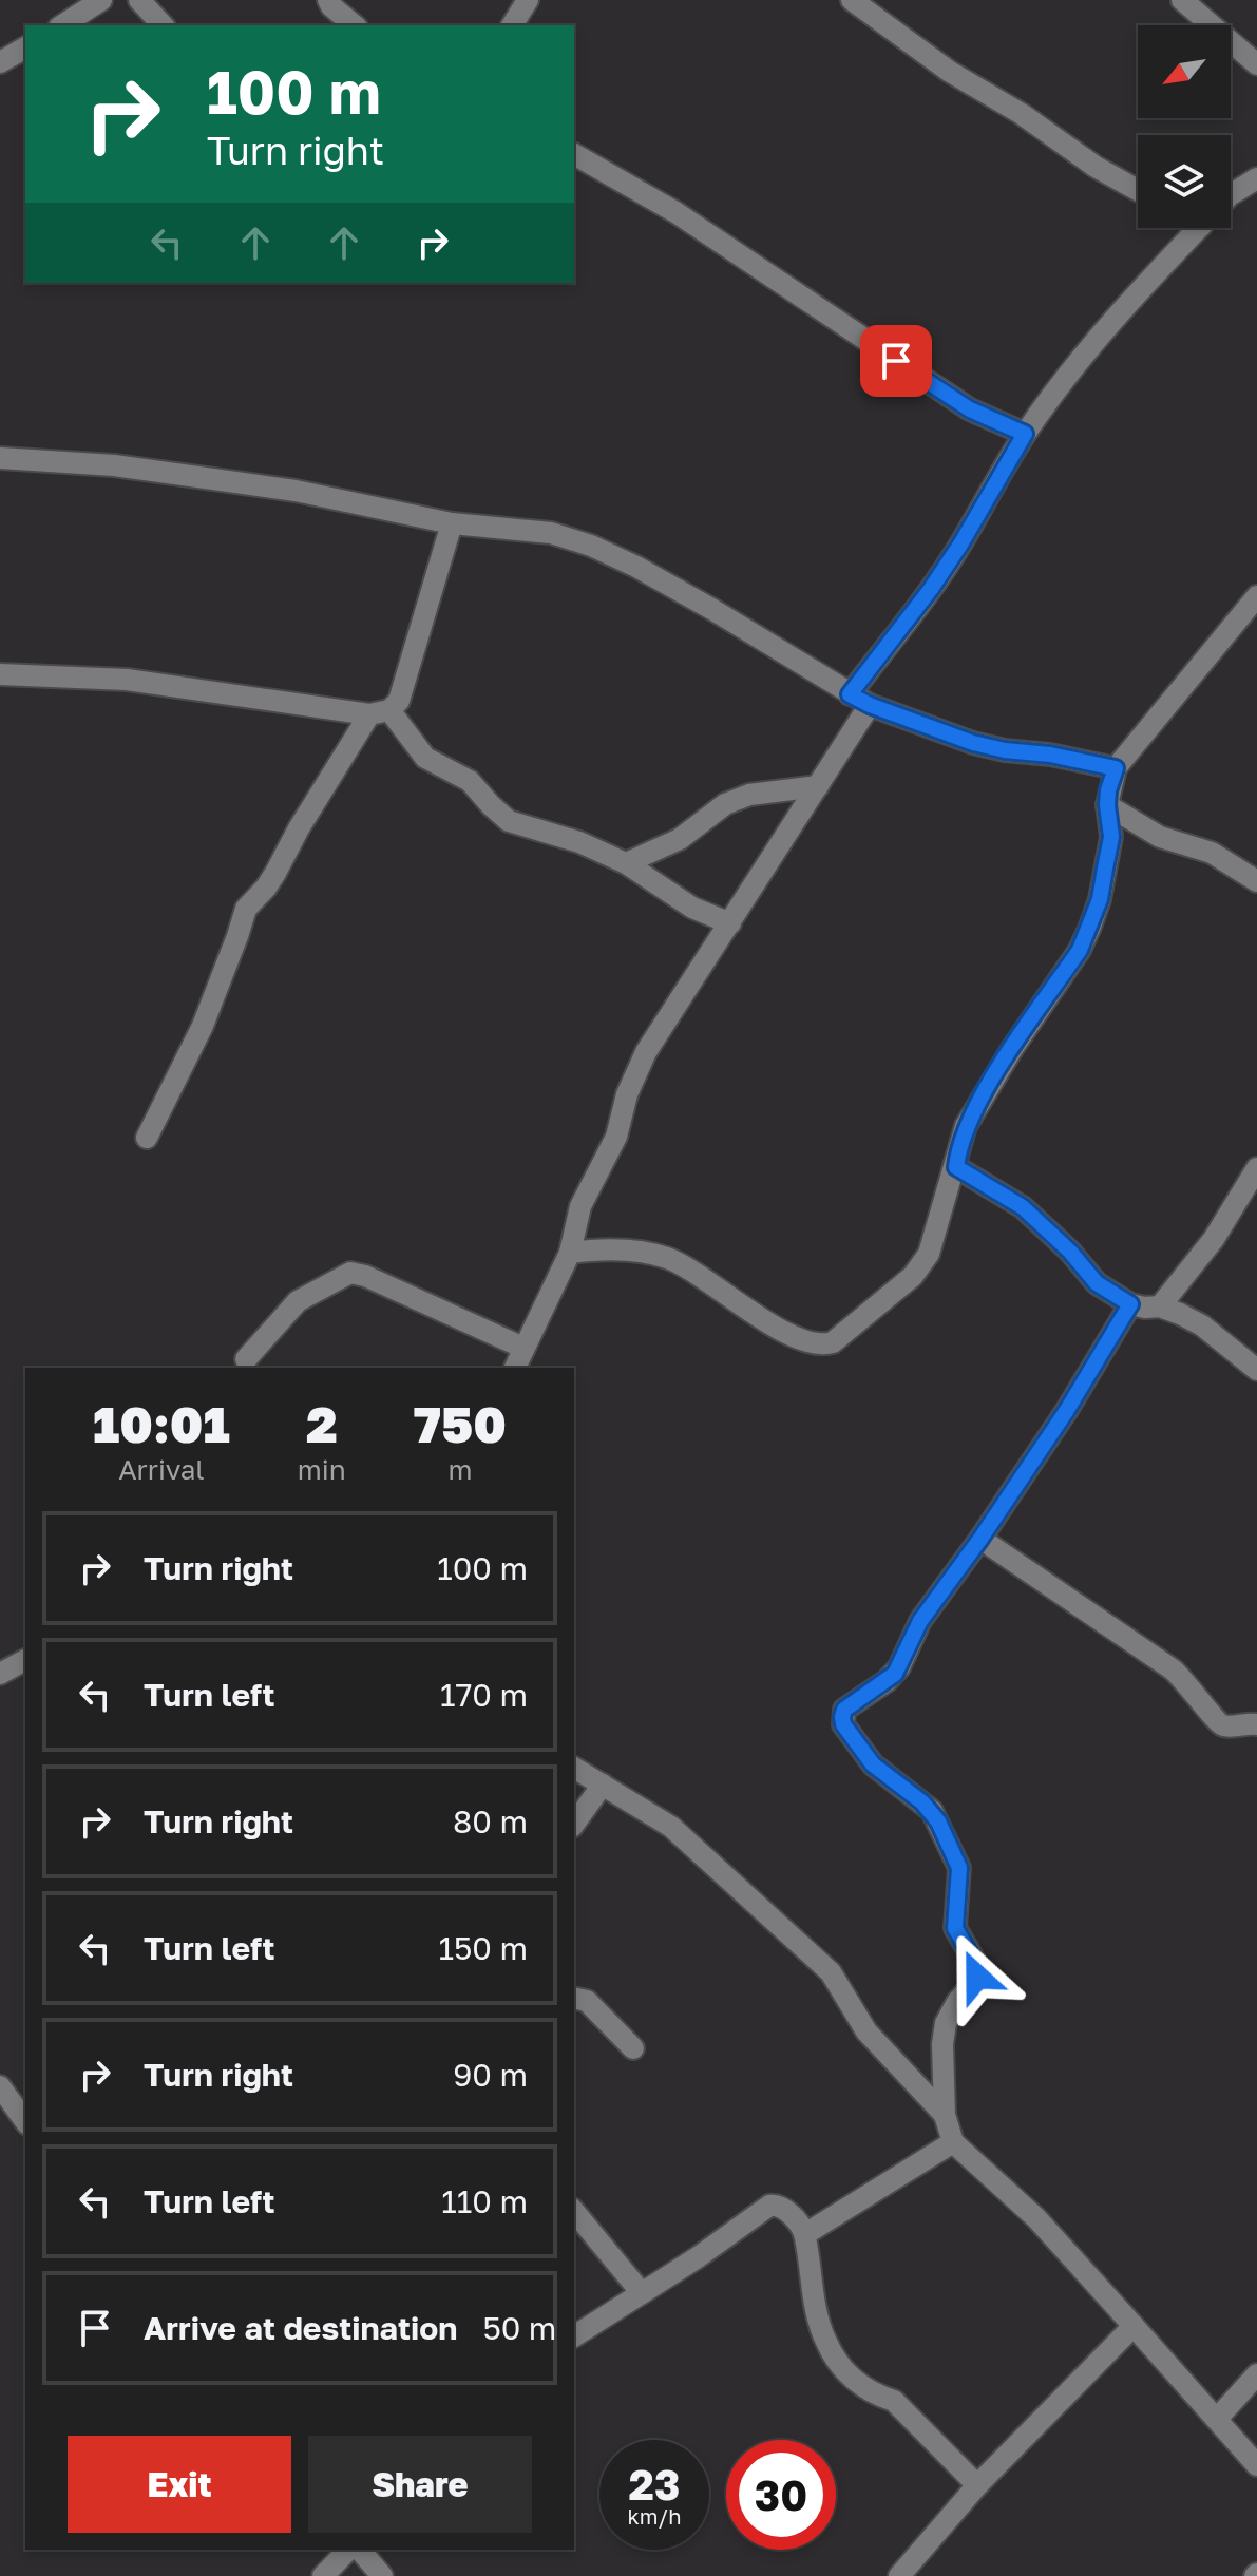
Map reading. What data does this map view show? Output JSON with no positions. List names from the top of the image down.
{
  "north": "bottom left",
  "page": {
    "turn": ["100 m", "Turn right"],
    "eta": [
      "10:01",
      "Arrival",
      "2",
      "min",
      "750",
      "m"
    ],
    "list": [
      {
        "name": "Turn right",
        "value": "100 m"
      },
      {
        "name": "Turn left",
        "value": "170 m"
      },
      {
        "name": "Turn right",
        "value": "80 m"
      },
      {
        "name": "Turn left",
        "value": "150 m"
      },
      {
        "name": "Turn right",
        "value": "90 m"
      },
      {
        "name": "Turn left",
        "value": "110 m"
      },
      {
        "name": "Arrive at destination",
        "value": "50 m"
      }
    ],
    "buttons": ["Exit", "Share"],
    "speed": "23 km/h",
    "limit": "30"
  }
}
